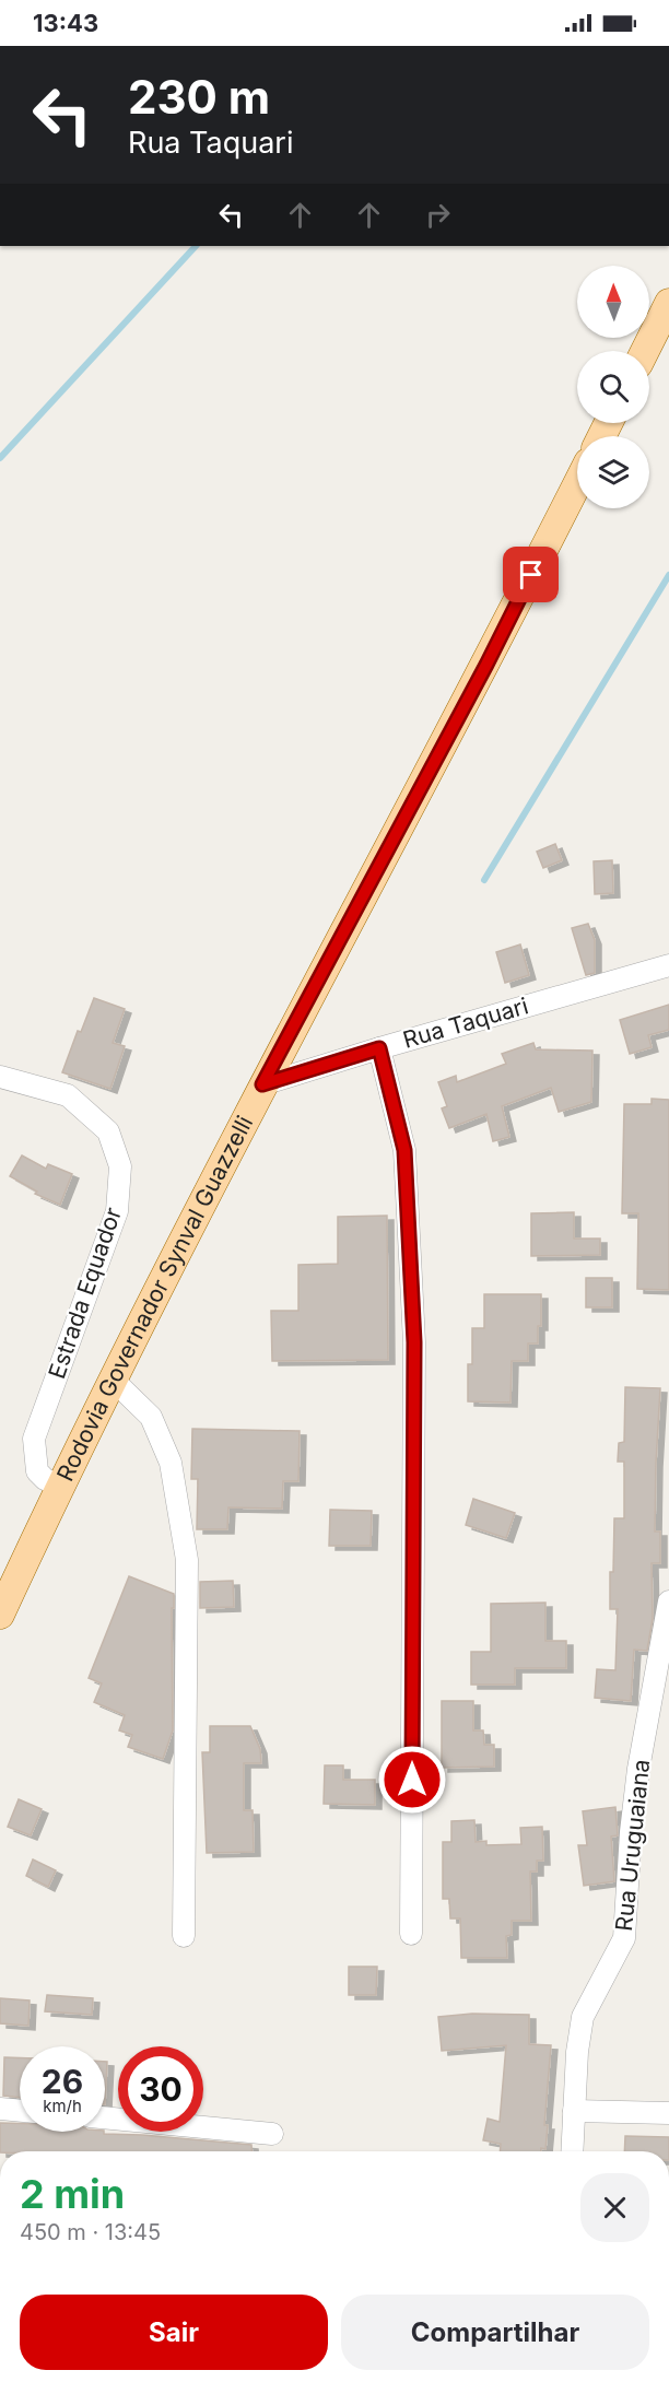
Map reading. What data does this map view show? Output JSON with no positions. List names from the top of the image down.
{
  "streets": {
    "main road": ["Rodovia Governador Synval Guazzelli"],
    "street": ["Rua Taquari", "Estrada Equador", "Rua Uruguaiana"]
  },
  "crossings": [
    ["Rua Taquari", "Rodovia Governador Synval Guazzelli"],
    ["Estrada Equador", "Rodovia Governador Synval Guazzelli"]
  ],
  "north": "top",
  "page": {
    "status": "13:43",
    "turn": ["230 m", "Rua Taquari"],
    "speed": "26 km/h",
    "limit": "30",
    "heading": ["2 min", "450 m · 13:45"],
    "buttons": ["Sair", "Compartilhar"]
  }
}
